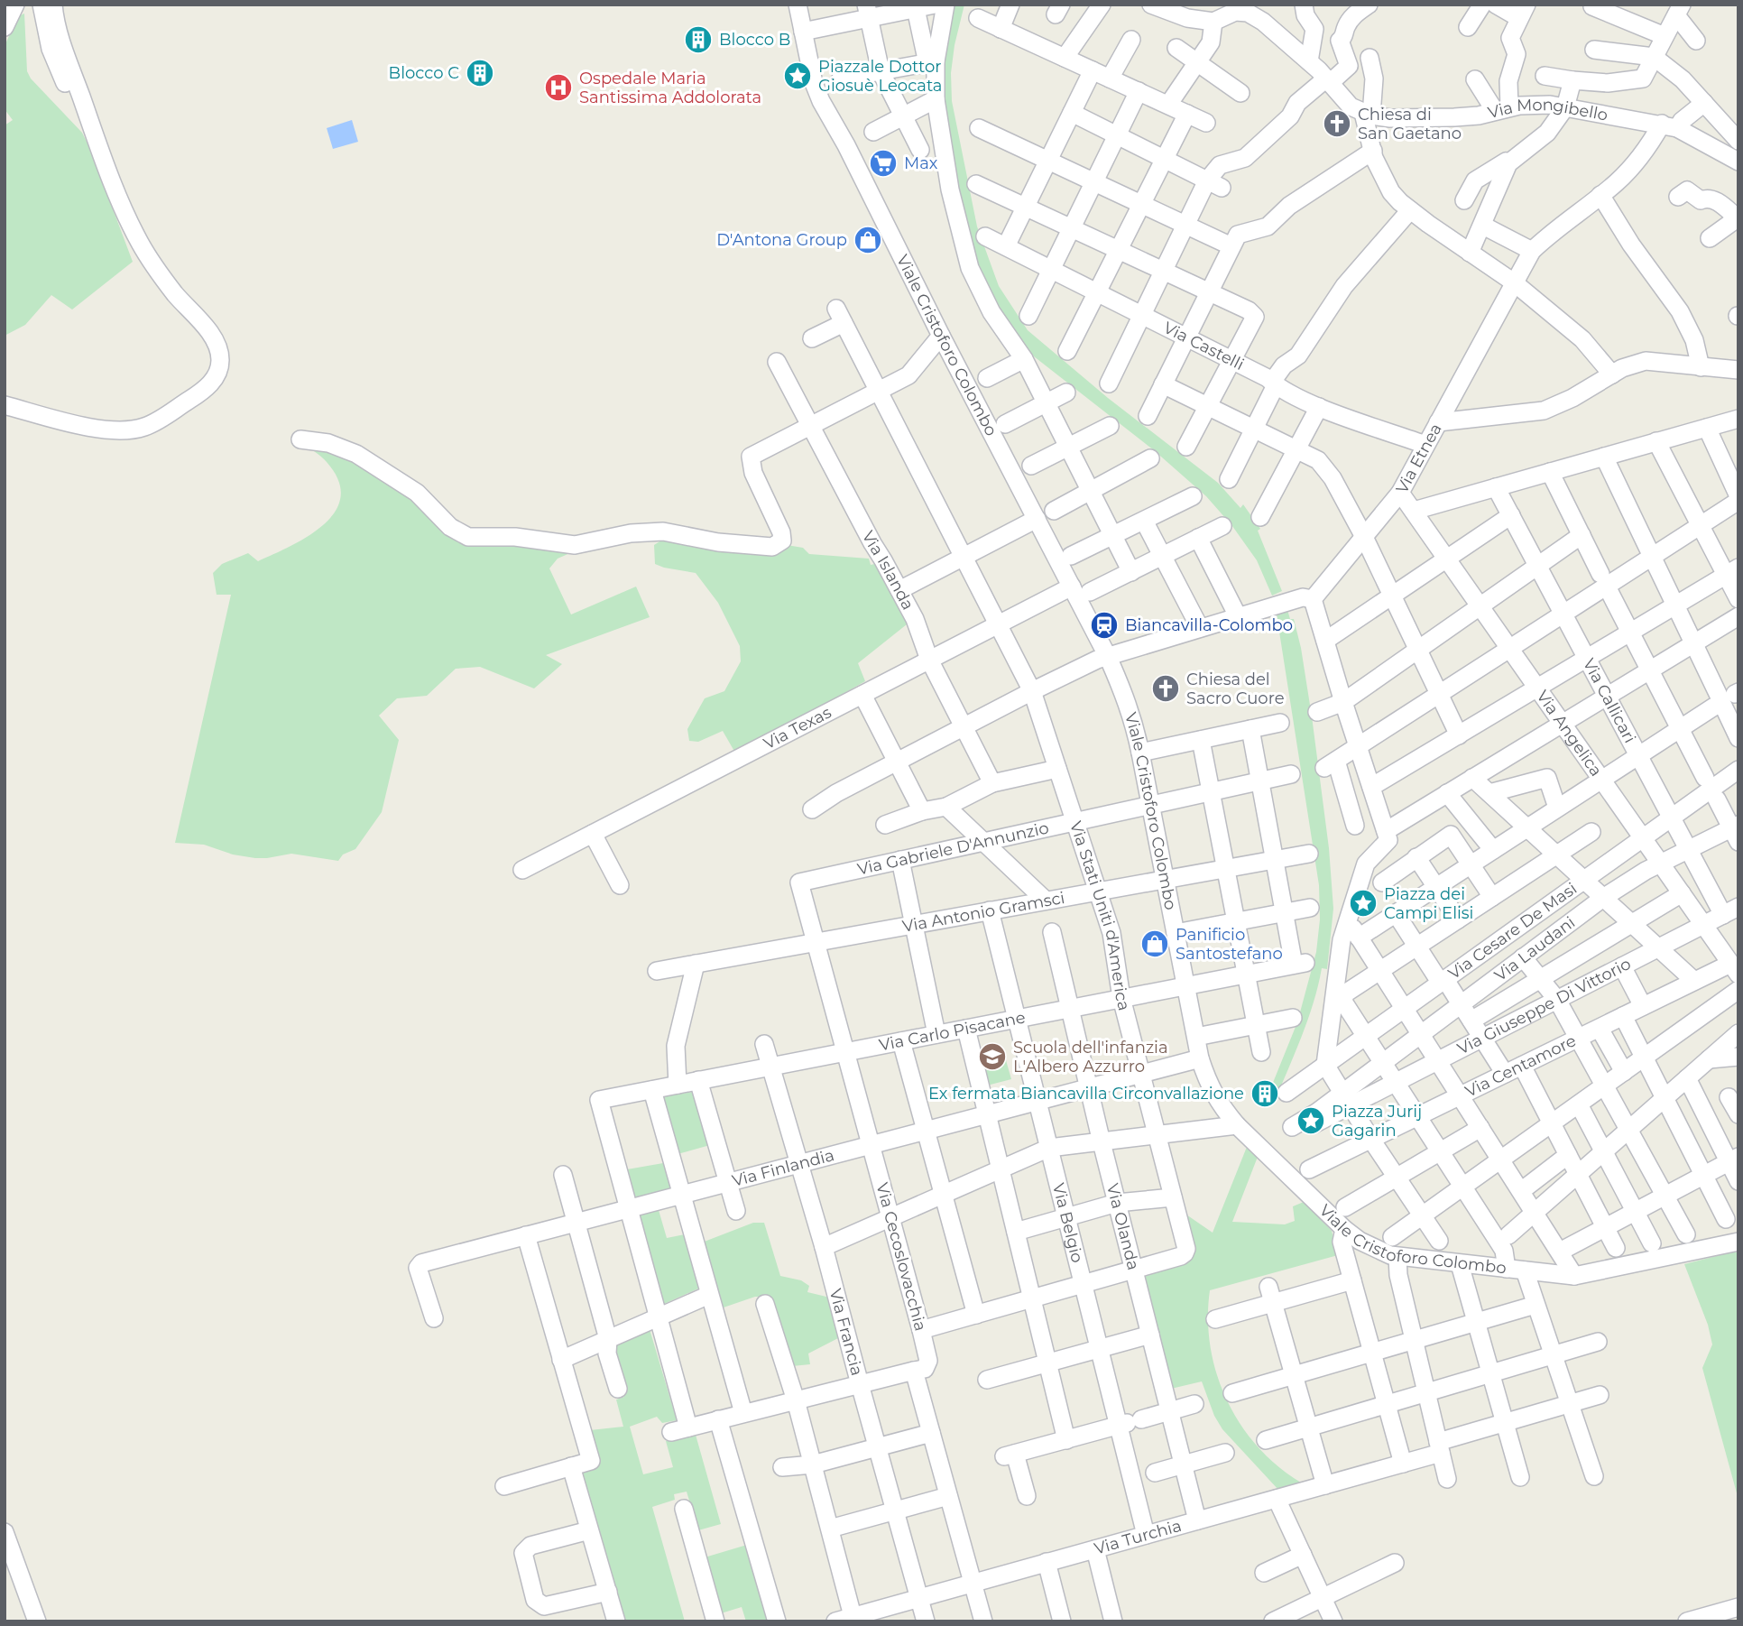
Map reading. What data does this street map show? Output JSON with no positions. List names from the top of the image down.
{
  "streets": {
    "street": [
      "Via Mongibello",
      "Viale Cristoforo Colombo",
      "Via Castelli",
      "Via Etnea",
      "Via Islanda",
      "Via Callicari",
      "Via Texas",
      "Via Angelica",
      "Via Gabriele D'Annunzio",
      "Via Antonio Gramsci",
      "Via Stati Uniti d'America",
      "Via Cesare De Masi",
      "Via Laudani",
      "Via Giuseppe Di Vittorio",
      "Via Carlo Pisacane",
      "Via Centamore",
      "Via Finlandia",
      "Via Belgio",
      "Via Olanda",
      "Via Cecoslovacchia",
      "Via Francia",
      "Via Turchia"
    ]
  },
  "crossings": [
    ["Via Mongibello", "Via Etnea"],
    ["Viale Cristoforo Colombo", "Via Texas"],
    ["Viale Cristoforo Colombo", "Via Gabriele D'Annunzio"],
    ["Viale Cristoforo Colombo", "Via Antonio Gramsci"],
    ["Viale Cristoforo Colombo", "Via Carlo Pisacane"],
    ["Viale Cristoforo Colombo", "Via Finlandia"],
    ["Via Castelli", "Via Etnea"],
    ["Via Etnea", "Via Angelica"],
    ["Via Islanda", "Via Texas"],
    ["Via Callicari", "Via Cesare De Masi"],
    ["Via Callicari", "Via Laudani"],
    ["Via Callicari", "Via Giuseppe Di Vittorio"],
    ["Via Texas", "Via Stati Uniti d'America"],
    ["Via Angelica", "Via Cesare De Masi"],
    ["Via Angelica", "Via Laudani"],
    ["Via Angelica", "Via Giuseppe Di Vittorio"],
    ["Via Angelica", "Via Centamore"],
    ["Via Gabriele D'Annunzio", "Via Stati Uniti d'America"],
    ["Via Gabriele D'Annunzio", "Via Cecoslovacchia"],
    ["Via Antonio Gramsci", "Via Stati Uniti d'America"],
    ["Via Antonio Gramsci", "Via Belgio"],
    ["Via Antonio Gramsci", "Via Cecoslovacchia"],
    ["Via Stati Uniti d'America", "Via Carlo Pisacane"],
    ["Via Stati Uniti d'America", "Via Finlandia"],
    ["Via Stati Uniti d'America", "Via Olanda"],
    ["Via Laudani", "Via Giuseppe Di Vittorio"],
    ["Via Carlo Pisacane", "Via Finlandia"],
    ["Via Carlo Pisacane", "Via Belgio"],
    ["Via Carlo Pisacane", "Via Olanda"],
    ["Via Carlo Pisacane", "Via Cecoslovacchia"],
    ["Via Carlo Pisacane", "Via Francia"],
    ["Via Finlandia", "Via Belgio"],
    ["Via Finlandia", "Via Olanda"],
    ["Via Finlandia", "Via Cecoslovacchia"],
    ["Via Finlandia", "Via Francia"],
    ["Via Belgio", "Via Turchia"],
    ["Via Olanda", "Via Turchia"],
    ["Via Francia", "Via Turchia"]
  ],
  "places": {
    "building": ["Blocco B", "Blocco C", "Ex fermata Biancavilla Circonvallazione"],
    "place": ["Piazzale Dottor Giosuè Leocata", "Piazza dei Campi Elisi", "Piazza Jurij Gagarin"],
    "hospital": ["Ospedale Maria Santissima Addolorata"],
    "church": ["Chiesa di San Gaetano", "Chiesa del Sacro Cuore"],
    "supermarket": ["Max"],
    "shop": ["D'Antona Group", "Panificio Santostefano"],
    "station": ["Biancavilla-Colombo"],
    "school or university": ["Scuola dell'infanzia L'Albero Azzurro"]
  }
}
